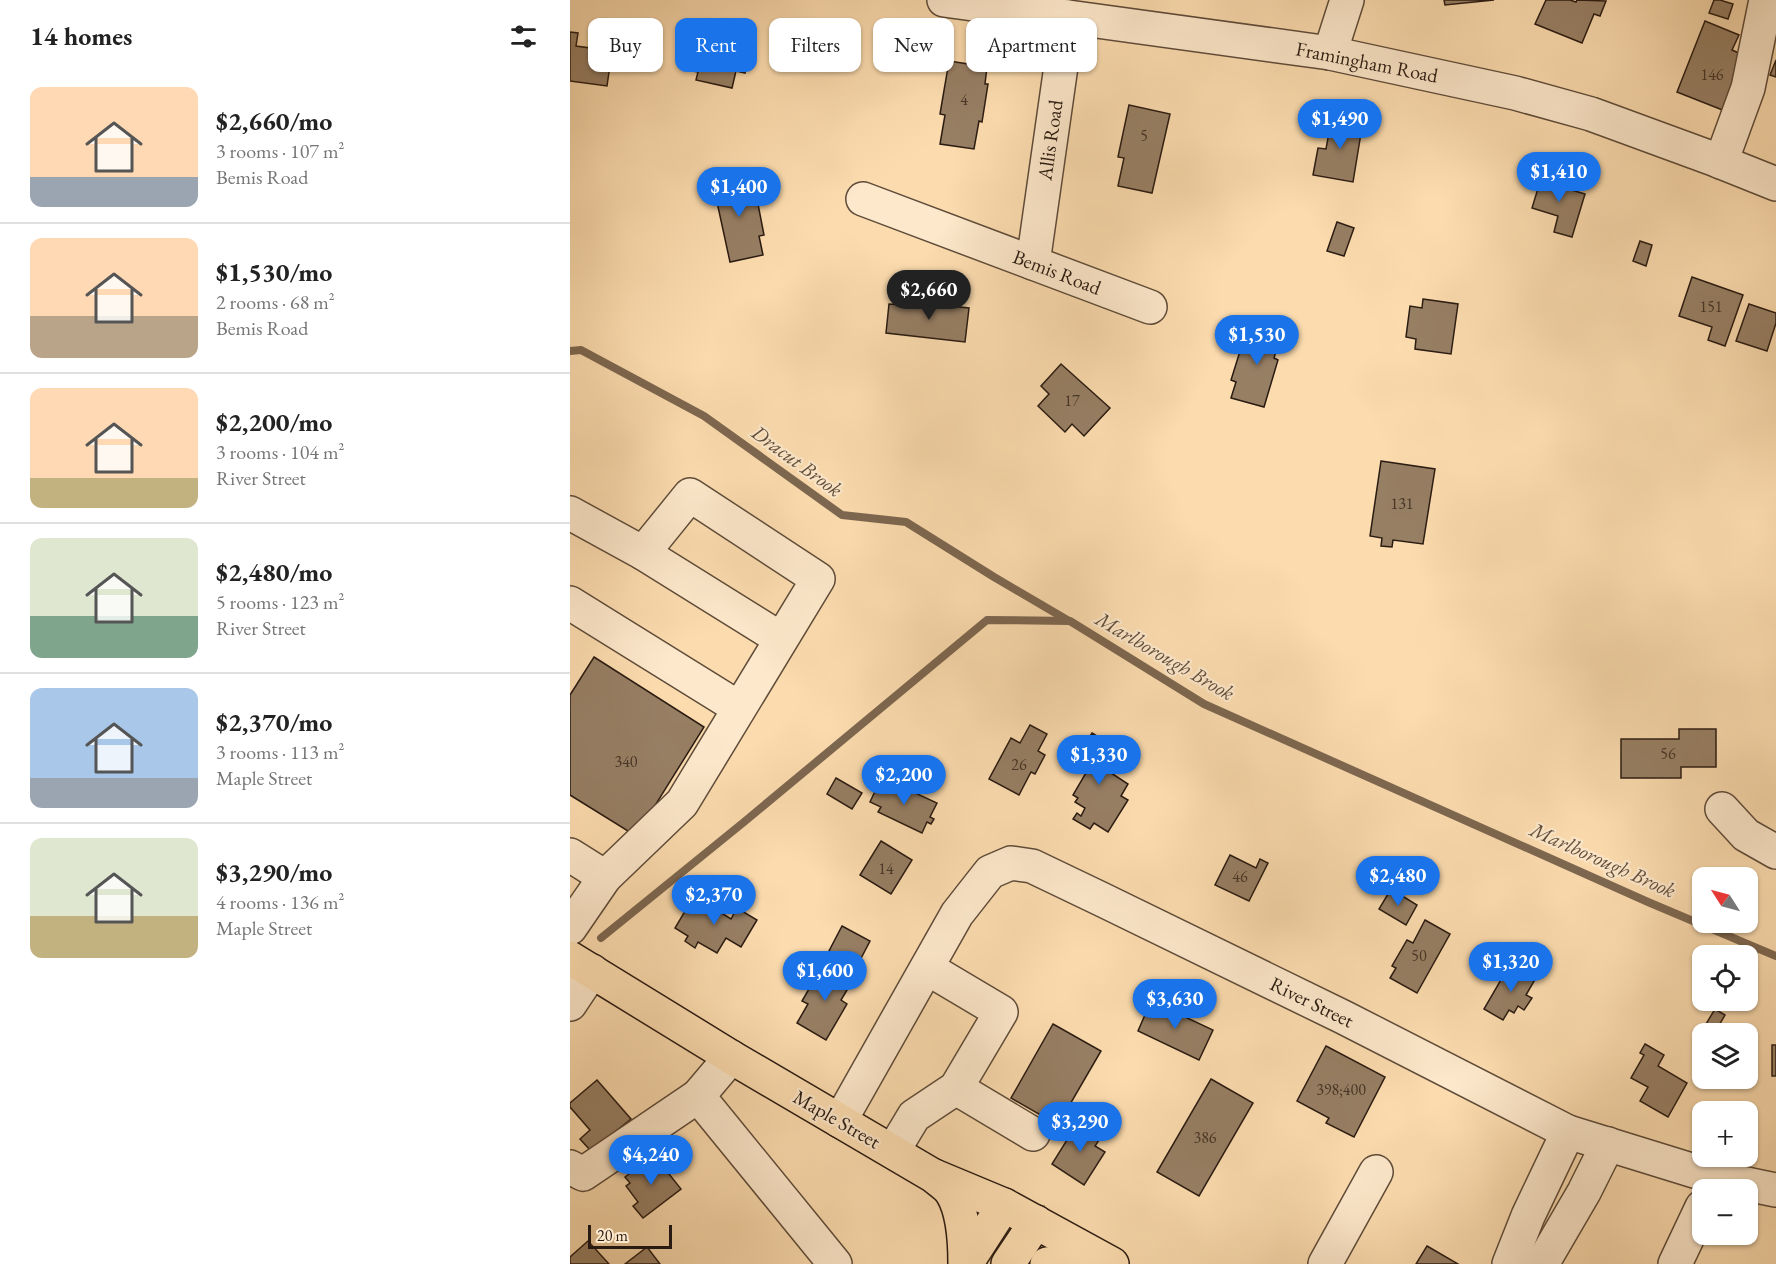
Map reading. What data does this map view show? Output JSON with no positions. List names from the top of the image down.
{
  "streets": {
    "main road": ["Maple Street"],
    "street": [
      "Framingham Road",
      "Allis Road",
      "Bemis Road",
      "River Street"
    ]
  },
  "crossings": [
    ["Framingham Road", "Allis Road"],
    ["Allis Road", "Bemis Road"],
    ["River Street", "Maple Street"]
  ],
  "water": ["Dracut Brook", "Marlborough Brook"],
  "house_numbers": [
    "146",
    "4",
    "5",
    "151",
    "17",
    "131",
    "56",
    "340",
    "26",
    "14",
    "46",
    "50",
    "398;400",
    "386"
  ],
  "scale_bar": "20 m",
  "north": "top left",
  "page": {
    "heading": "14 homes",
    "chip": [
      "Buy",
      "Rent",
      "Filters",
      "New",
      "Apartment"
    ],
    "list": [
      {
        "name": "$2,660/mo",
        "note": "3 rooms · 107 m² · Bemis Road"
      },
      {
        "name": "$1,530/mo",
        "note": "2 rooms · 68 m² · Bemis Road"
      },
      {
        "name": "$2,200/mo",
        "note": "3 rooms · 104 m² · River Street"
      },
      {
        "name": "$2,480/mo",
        "note": "5 rooms · 123 m² · River Street"
      },
      {
        "name": "$2,370/mo",
        "note": "3 rooms · 113 m² · Maple Street"
      },
      {
        "name": "$3,290/mo",
        "note": "4 rooms · 136 m² · Maple Street"
      }
    ],
    "price": [
      "$1,490",
      "$1,410",
      "$1,400",
      "$2,660",
      "$1,530",
      "$1,330",
      "$2,200",
      "$2,480",
      "$2,370",
      "$1,320",
      "$1,600",
      "$3,630",
      "$3,290",
      "$4,240"
    ],
    "map_buttons": ["+", "−"],
    "scale": "20 m"
  }
}
